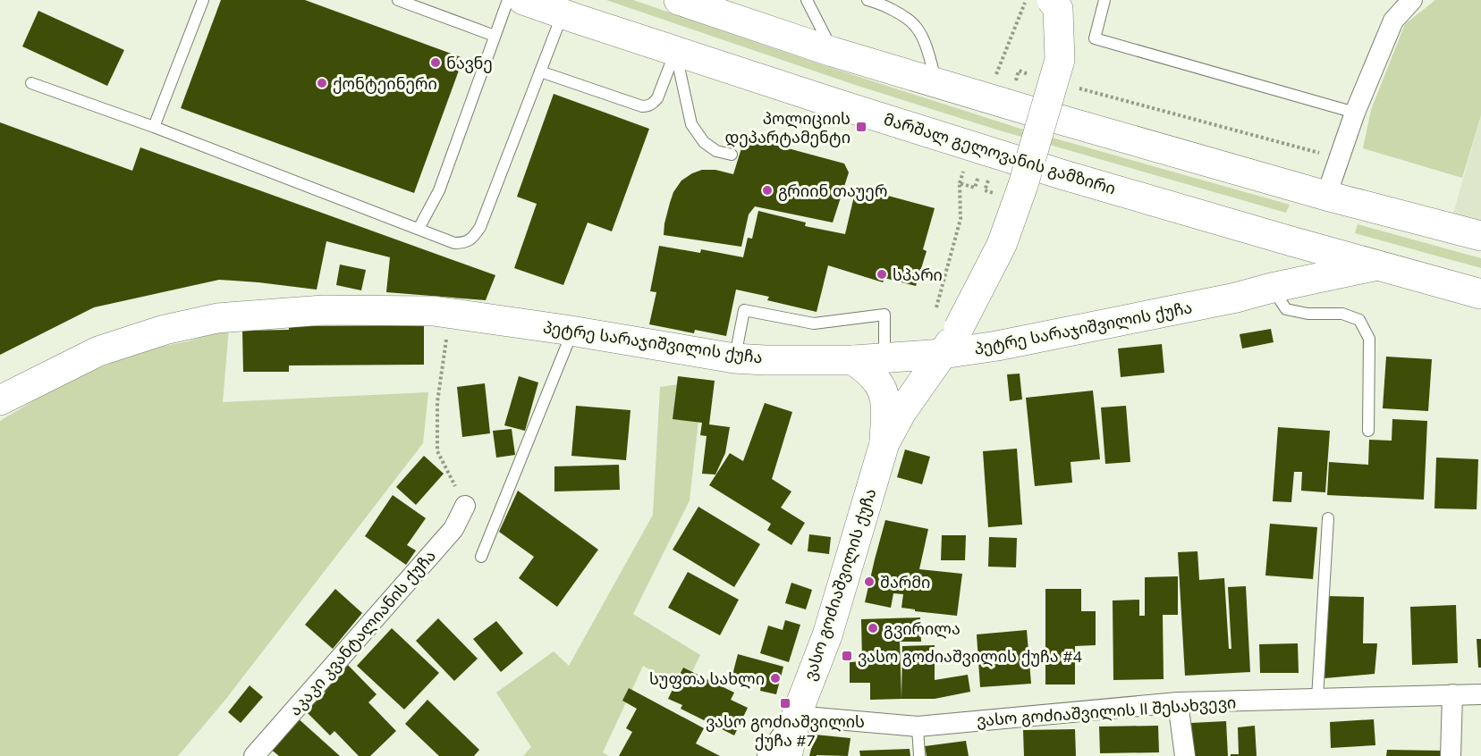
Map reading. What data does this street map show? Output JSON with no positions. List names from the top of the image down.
{
  "streets": {
    "main road": ["მარშალ გელოვანის გამზირი", "პეტრე სარაჯიშვილის ქუჩა", "ვასო გოძიაშვილის ქუჩა"],
    "street": ["აკაკი კვანტალიანის ქუჩა", "ვასო გოძიაშვილის II შესახვევი"]
  },
  "crossings": [
    ["მარშალ გელოვანის გამზირი", "პეტრე სარაჯიშვილის ქუჩა"],
    ["პეტრე სარაჯიშვილის ქუჩა", "ვასო გოძიაშვილის ქუჩა"],
    ["ვასო გოძიაშვილის ქუჩა", "ვასო გოძიაშვილის II შესახვევი"]
  ],
  "places": {
    "other": [
      "ნავნე",
      "ქონტეინერი",
      "გრიინ თაუერ",
      "სპარი",
      "შარმი",
      "გვირილა",
      "სუფთა სახლი"
    ],
    "transit": ["პოლიციის დეპარტამენტი", "ვასო გოძიაშვილის ქუჩა #4", "ვასო გოძიაშვილის ქუჩა #7"]
  }
}
